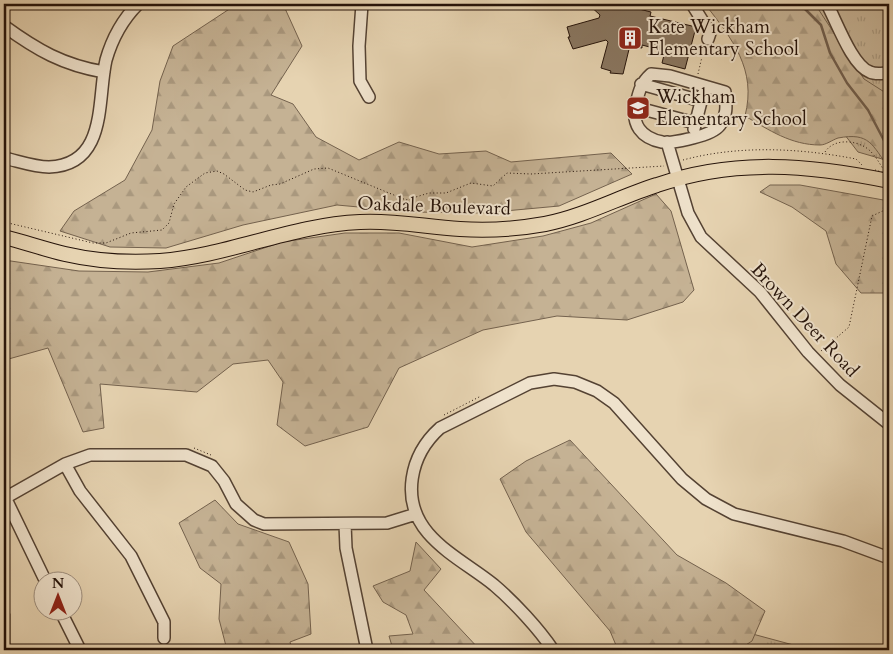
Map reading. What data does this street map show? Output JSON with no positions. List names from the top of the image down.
{
  "streets": {
    "main road": ["Oakdale Boulevard"],
    "street": ["Brown Deer Road"]
  },
  "crossings": [
    ["Oakdale Boulevard", "Brown Deer Road"]
  ],
  "places": {
    "building": ["Kate Wickham Elementary School"],
    "school or university": ["Wickham Elementary School"]
  },
  "north": "top"
}
